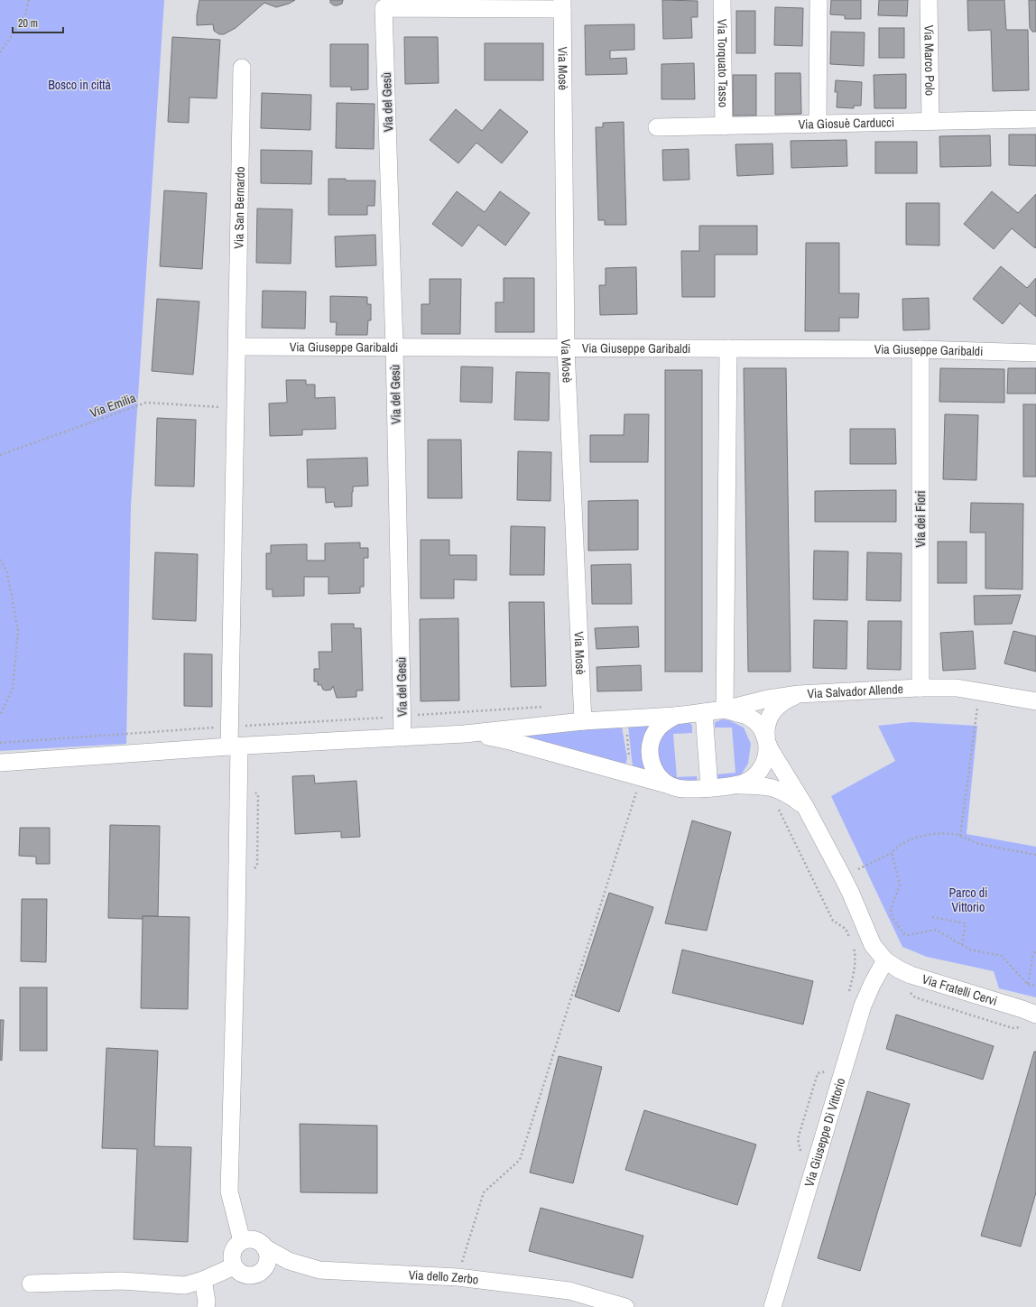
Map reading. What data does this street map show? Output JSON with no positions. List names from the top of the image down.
{
  "streets": {
    "street": [
      "Via Marco Polo",
      "Via Torquato Tasso",
      "Via Mosè",
      "Via del Gesù",
      "Via Giosuè Carducci",
      "Via San Bernardo",
      "Via Giuseppe Garibaldi",
      "Via dei Fiori",
      "Via Salvador Allende",
      "Via Fratelli Cervi",
      "Via Giuseppe Di Vittorio",
      "Via dello Zerbo"
    ],
    "path": ["Via Emilia"]
  },
  "crossings": [
    ["Via Marco Polo", "Via Giosuè Carducci"],
    ["Via Torquato Tasso", "Via Giosuè Carducci"],
    ["Via Mosè", "Via del Gesù"],
    ["Via Mosè", "Via Giuseppe Garibaldi"],
    ["Via Mosè", "Via Salvador Allende"],
    ["Via del Gesù", "Via Giuseppe Garibaldi"],
    ["Via San Bernardo", "Via Giuseppe Garibaldi"],
    ["Via San Bernardo", "Via Emilia"],
    ["Via San Bernardo", "Via dello Zerbo"],
    ["Via Giuseppe Garibaldi", "Via dei Fiori"],
    ["Via dei Fiori", "Via Salvador Allende"],
    ["Via Salvador Allende", "Via Fratelli Cervi"],
    ["Via Fratelli Cervi", "Via Giuseppe Di Vittorio"]
  ],
  "parks": ["Bosco in città", "Parco di Vittorio"],
  "scale_bar": "20 m"
}
